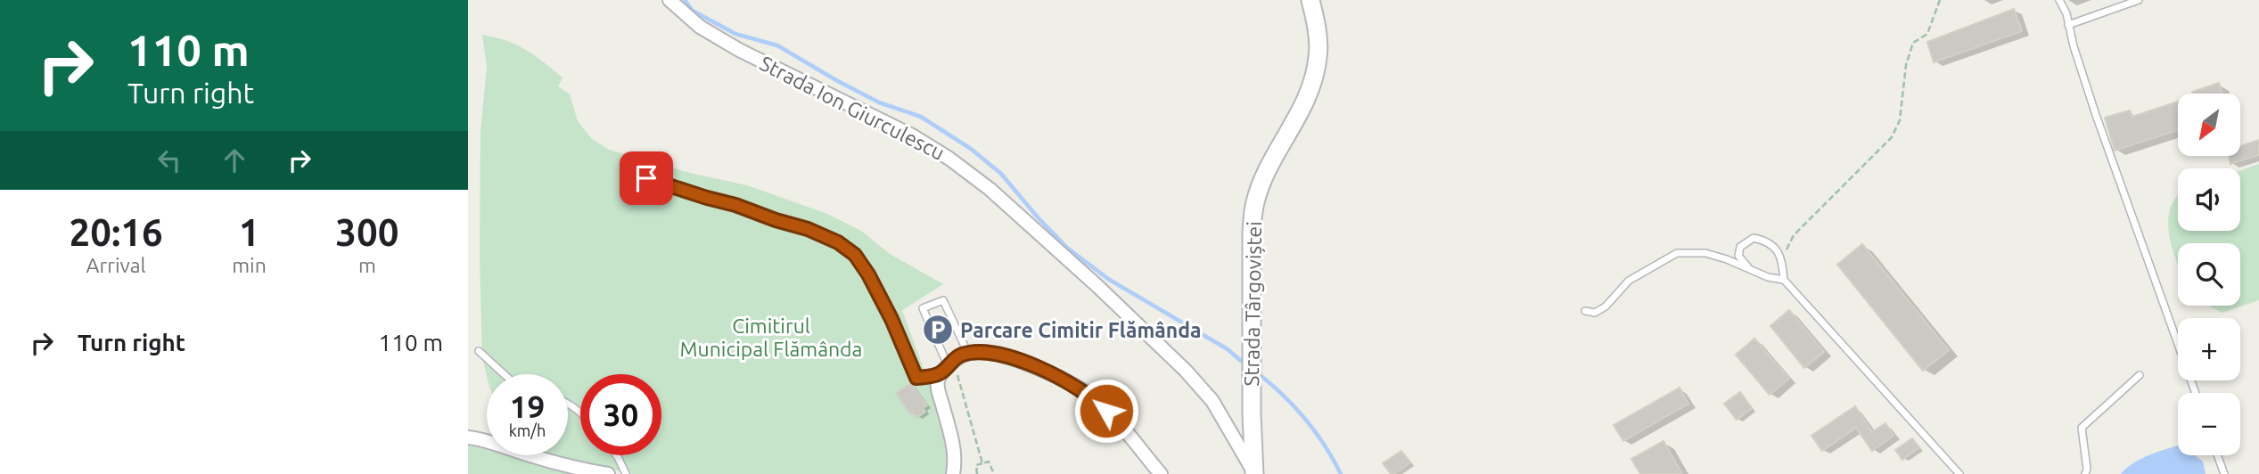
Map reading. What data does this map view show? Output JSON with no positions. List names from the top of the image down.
{
  "streets": {
    "main road": ["Strada Târgoviștei"],
    "street": ["Strada Ion Giurculescu"]
  },
  "crossings": [
    ["Strada Ion Giurculescu", "Strada Târgoviștei"]
  ],
  "parks": ["Cimitirul Municipal Flămânda"],
  "places": {
    "parking": ["Parcare Cimitir Flămânda"]
  },
  "north": "bottom left",
  "page": {
    "turn": ["110 m", "Turn right"],
    "map_buttons": ["+", "−"],
    "eta": [
      "20:16",
      "Arrival",
      "1",
      "min",
      "300",
      "m"
    ],
    "list": [
      {
        "name": "Turn right",
        "value": "110 m"
      }
    ],
    "speed": "19 km/h",
    "limit": "30"
  }
}
